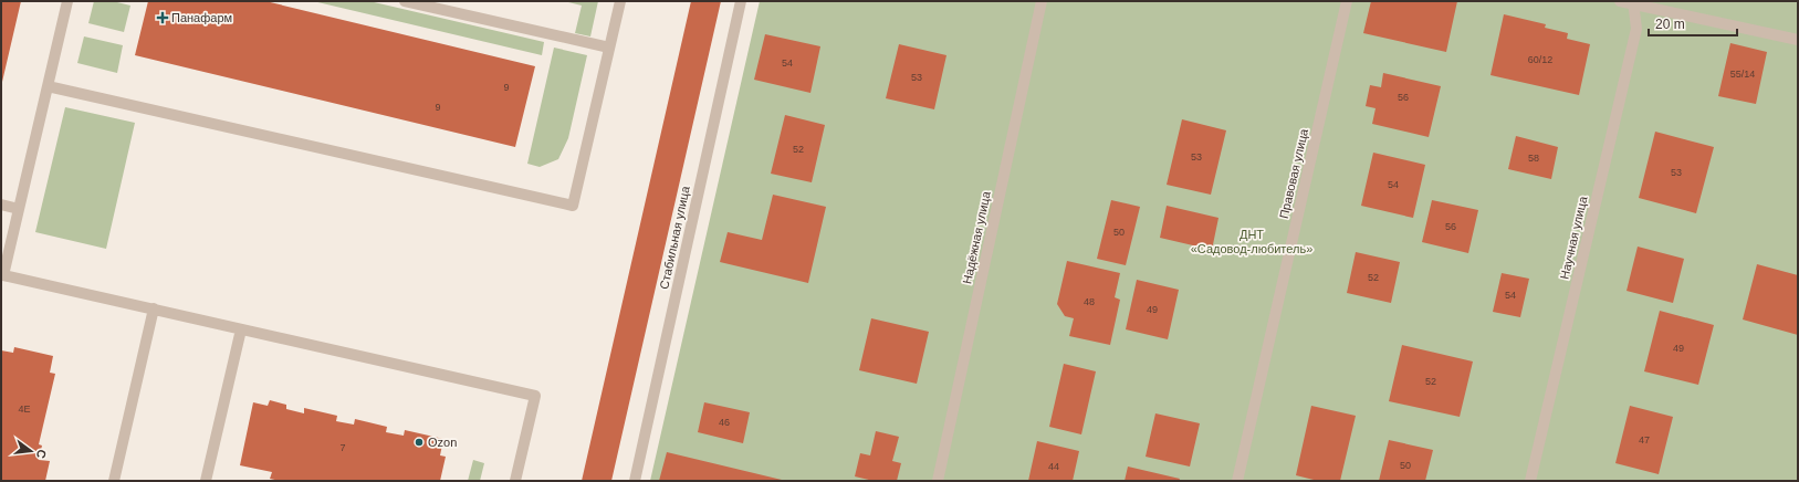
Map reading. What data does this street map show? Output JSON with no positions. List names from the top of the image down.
{
  "streets": {
    "street": [
      "Правовая улица",
      "Стабильная улица",
      "Надёжная улица",
      "Научная улица"
    ]
  },
  "parks": ["ДНТ «Садовод-любитель»"],
  "places": {
    "health": ["Панафарм"],
    "other": ["Ozon"]
  },
  "house_numbers": [
    "60/12",
    "54",
    "55/14",
    "53",
    "9",
    "56",
    "9",
    "52",
    "53",
    "58",
    "53",
    "54",
    "56",
    "50",
    "52",
    "54",
    "48",
    "49",
    "49",
    "52",
    "4Е",
    "46",
    "47",
    "7",
    "50",
    "44"
  ],
  "scale_bar": "20 m",
  "north": "right"
}
